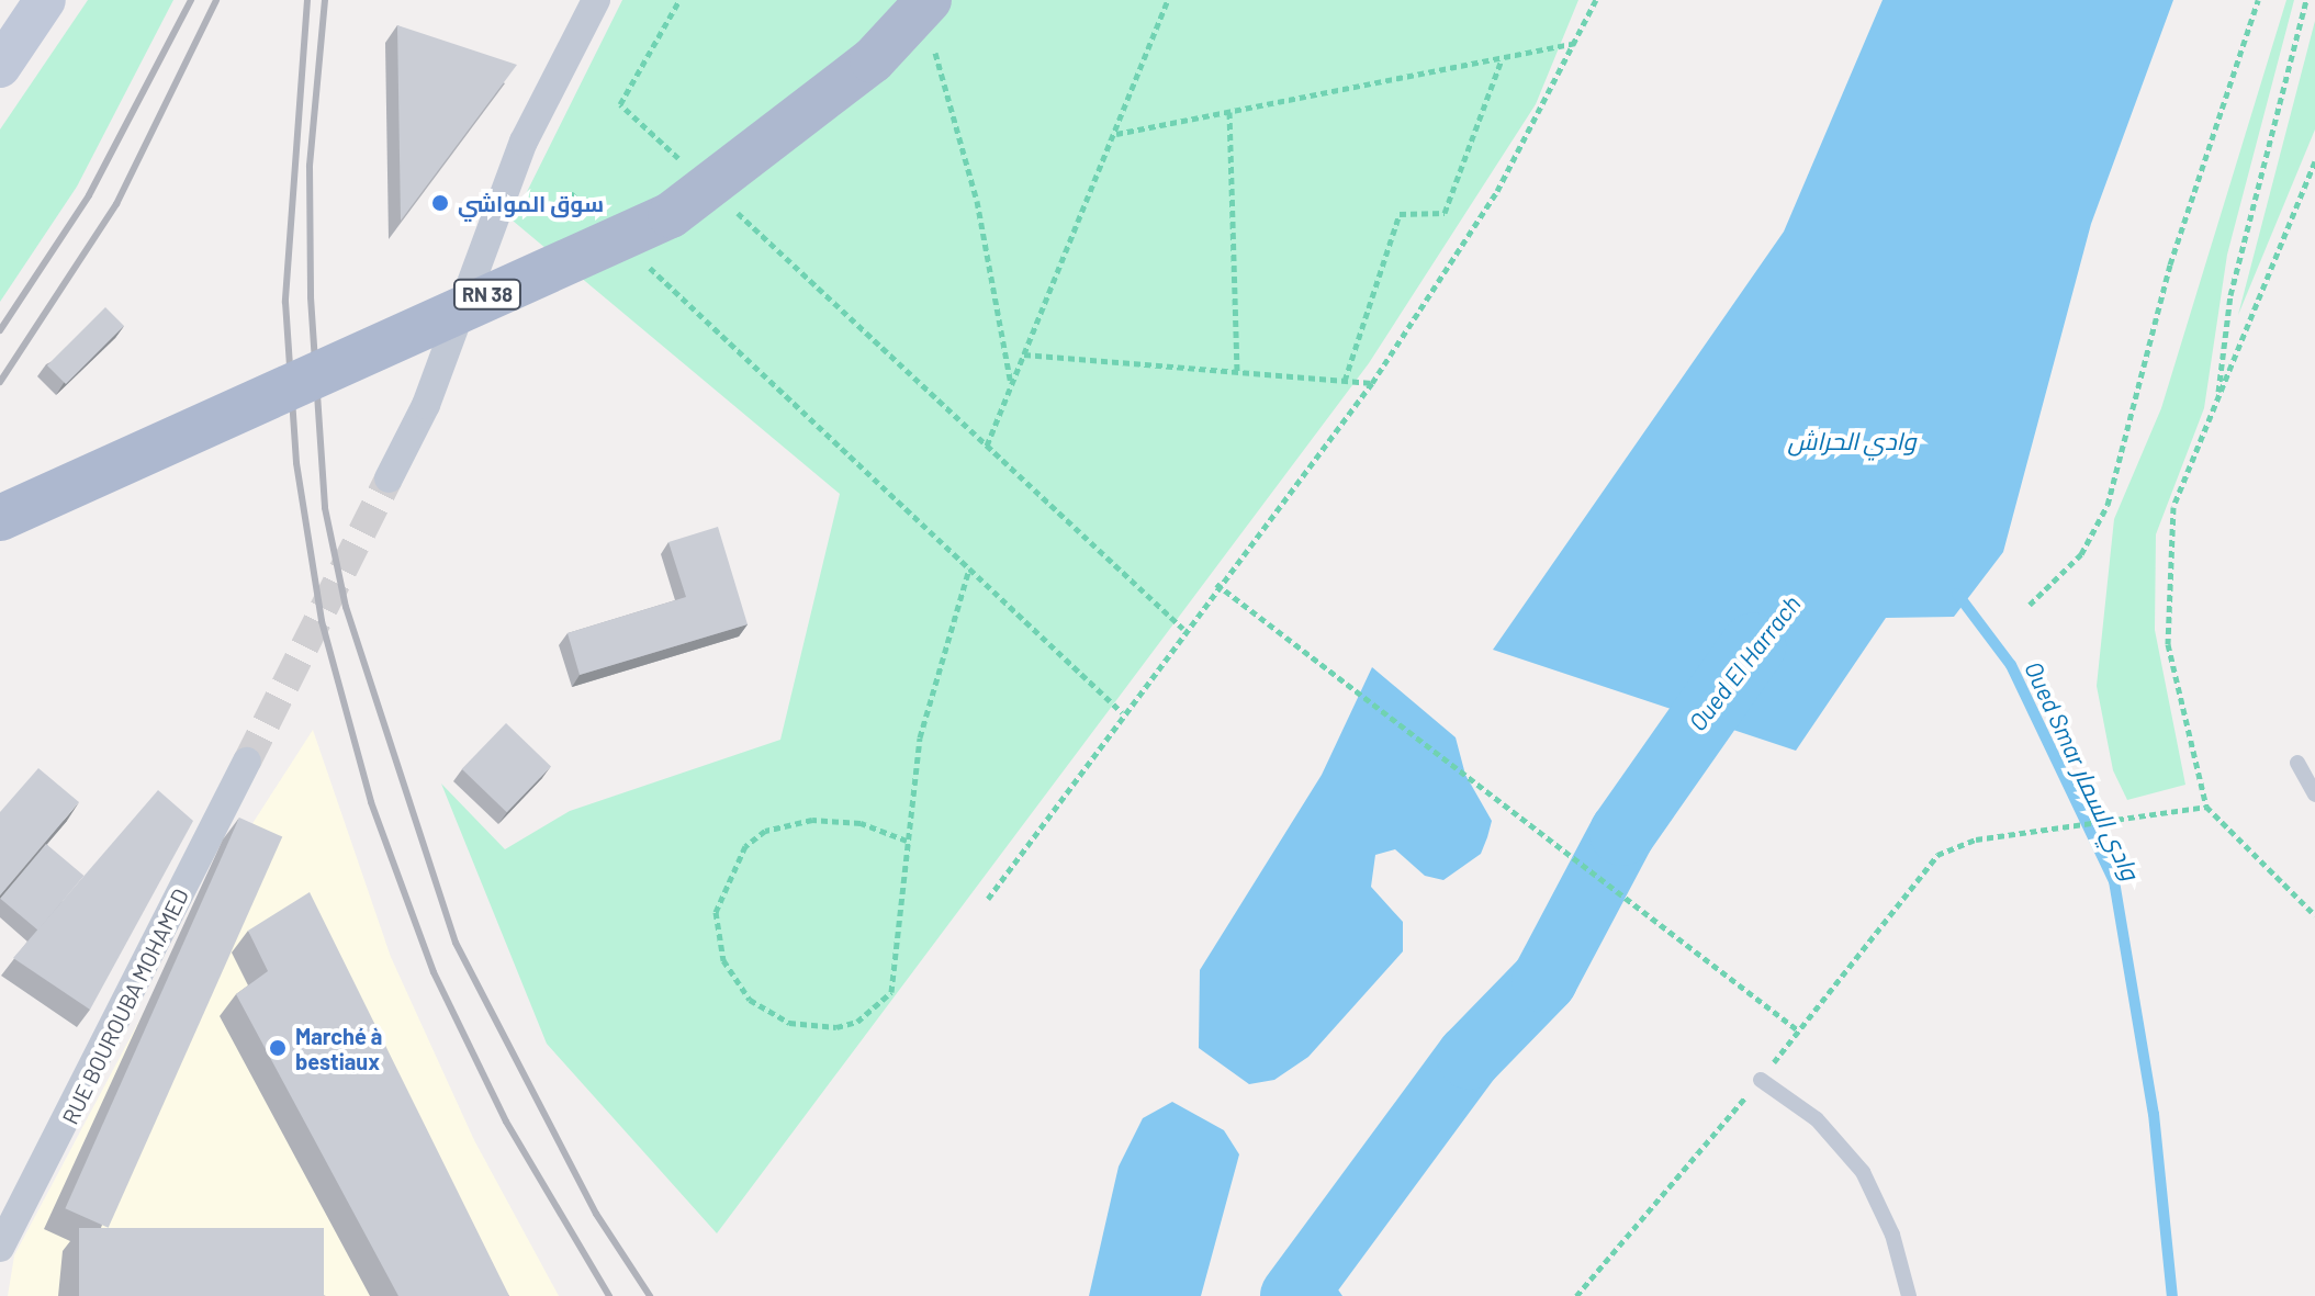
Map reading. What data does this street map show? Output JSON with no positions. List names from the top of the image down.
{
  "streets": {
    "main road": ["RN 38"],
    "street": ["RUE BOUROUBA MOHAMED"]
  },
  "water": ["وادي الحراش", "Oued El Harrach", "Oued Smar وادي السمار"],
  "places": ["سوق المواشي", "Marché à bestiaux"]
}
